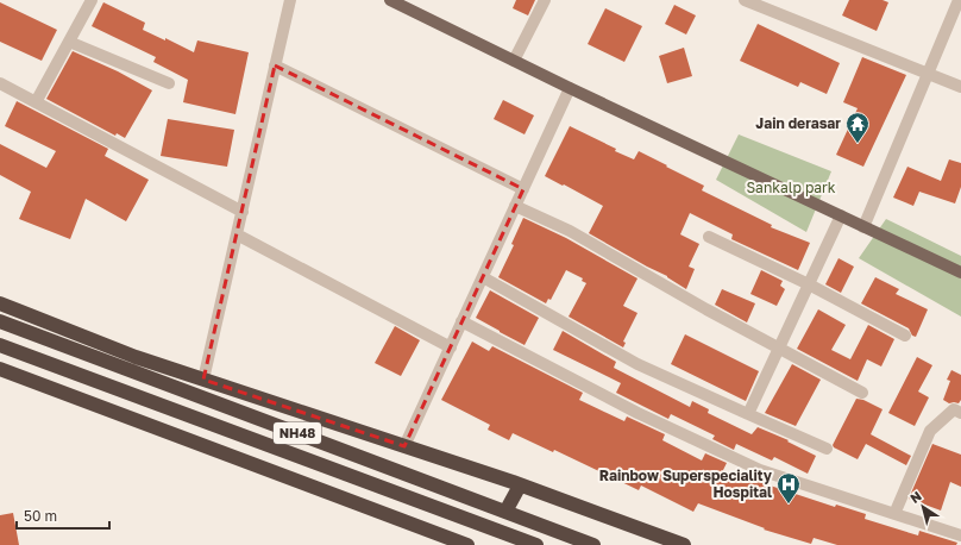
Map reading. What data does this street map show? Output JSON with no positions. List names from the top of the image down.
{
  "streets": {
    "highway": ["NH48"]
  },
  "parks": ["Sankalp park"],
  "places": {
    "temple": ["Jain derasar"],
    "hospital": ["Rainbow Superspeciality Hospital"]
  },
  "scale_bar": "50 m",
  "north": "top left"
}
